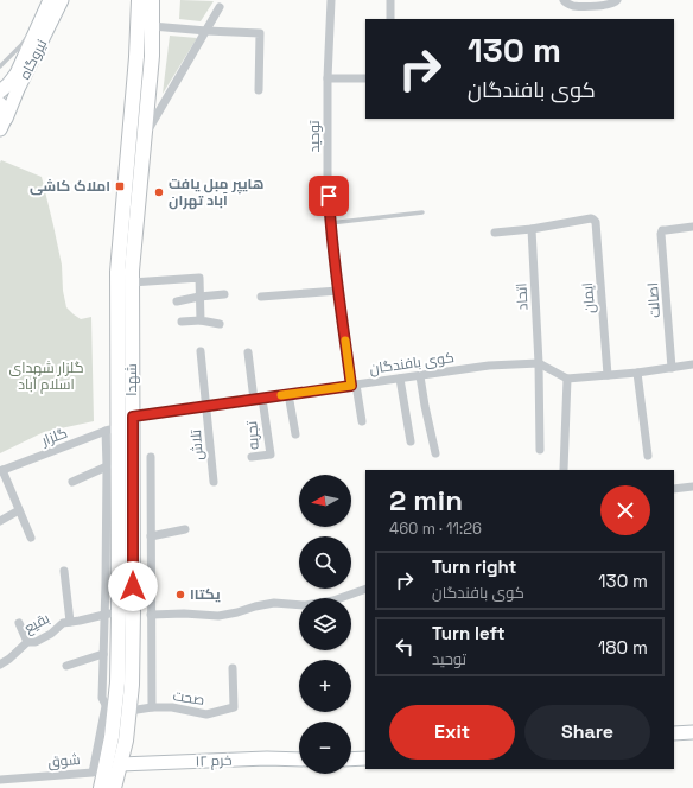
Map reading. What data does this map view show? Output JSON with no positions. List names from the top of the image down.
{
  "streets": {
    "main road": ["نیروگاه", "شهدا", "خرم ۱۲"],
    "street": [
      "توحید",
      "اتحاد",
      "ایمان",
      "اصالت",
      "کوی بافندگان",
      "تجربه",
      "گلزار",
      "تلاش",
      "بقیع",
      "صحت",
      "شوق"
    ]
  },
  "crossings": [
    ["توحید", "کوی بافندگان"],
    ["اتحاد", "ایمان"],
    ["اتحاد", "کوی بافندگان"],
    ["کوی بافندگان", "شهدا"],
    ["کوی بافندگان", "تجربه"],
    ["کوی بافندگان", "تلاش"],
    ["شهدا", "گلزار"],
    ["شهدا", "بقیع"],
    ["شهدا", "صحت"],
    ["شهدا", "خرم ۱۲"]
  ],
  "parks": ["گلزار شهدای اسلام آباد"],
  "places": {
    "transit": ["املاک کاشی"],
    "other": ["هایپر مبل یافت آباد تهران", "یکتاا"]
  },
  "north": "left",
  "page": {
    "turn": ["130 m", "کوی بافندگان"],
    "heading": ["2 min", "460 m · 11:26"],
    "map_buttons": ["+", "−"],
    "list": [
      {
        "name": "Turn right",
        "note": "کوی بافندگان",
        "value": "130 m"
      },
      {
        "name": "Turn left",
        "note": "توحید",
        "value": "180 m"
      }
    ],
    "buttons": ["Exit", "Share"]
  }
}
